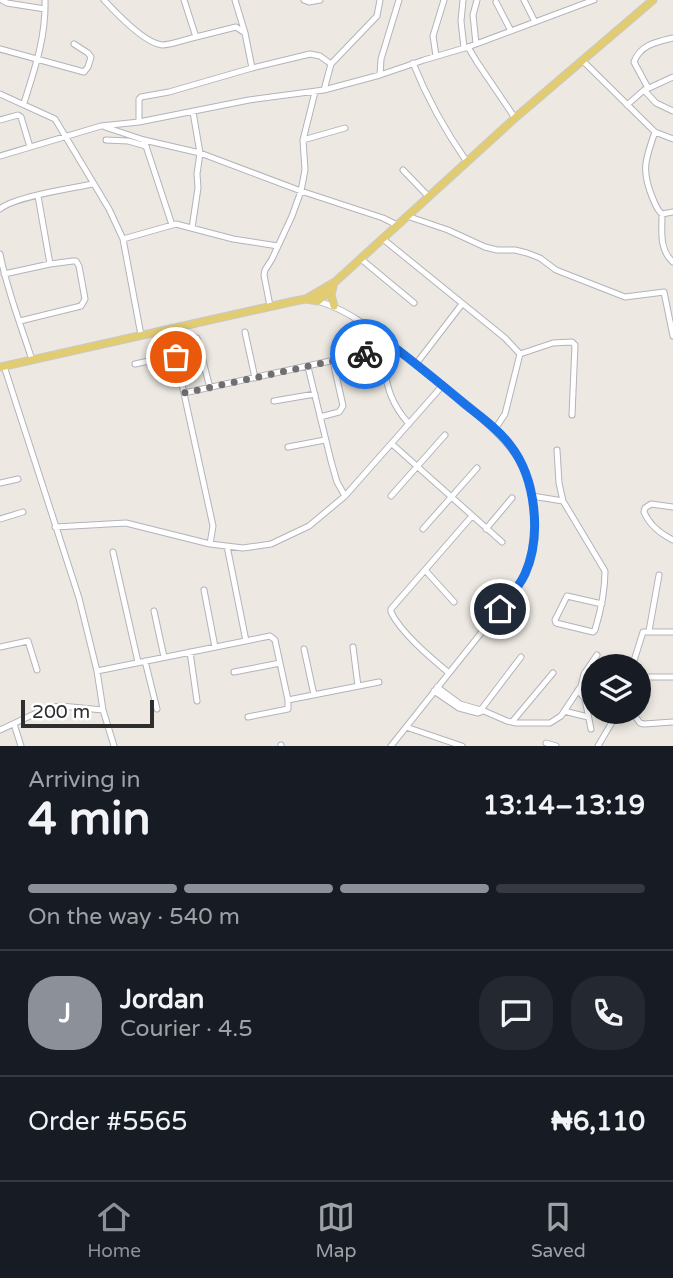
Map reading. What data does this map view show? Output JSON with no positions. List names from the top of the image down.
{
  "scale_bar": "200 m",
  "page": {
    "scale": "200 m",
    "heading": ["4 min", "Arriving in", "13:14–13:19"],
    "panel": [
      "Jordan",
      "Courier · 4.5",
      "Order #5565",
      "₦6,110"
    ],
    "bar": "On the way · 540 m",
    "round": "J",
    "tabs": ["Home", "Map", "Saved"]
  }
}
